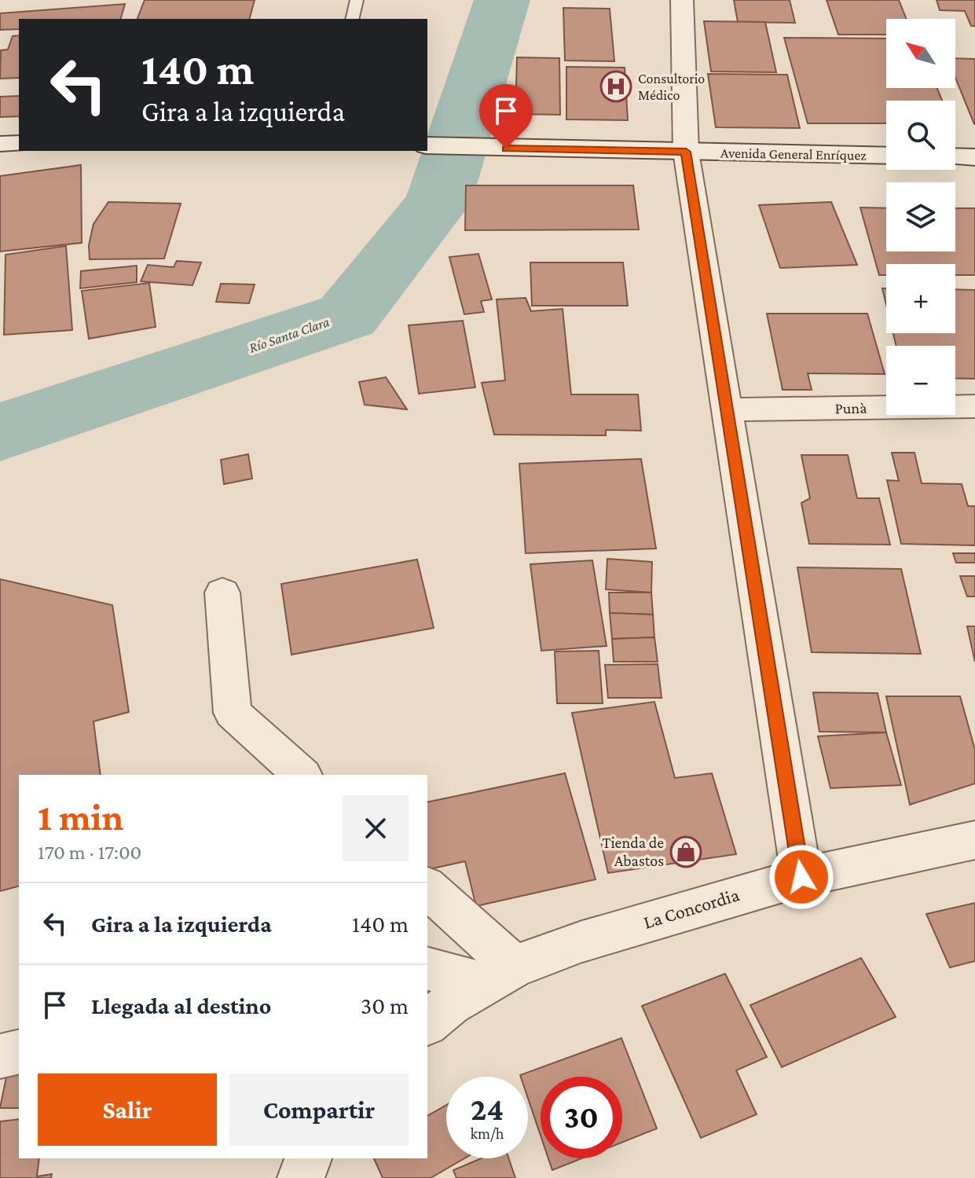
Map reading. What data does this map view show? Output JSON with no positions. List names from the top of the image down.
{
  "streets": {
    "street": ["Avenida General Enríquez", "Punà", "La Concordia"]
  },
  "water": ["Río Santa Clara"],
  "places": {
    "hospital": ["Consultorio Médico"],
    "shop": ["Tienda de Abastos"]
  },
  "north": "top left",
  "page": {
    "map_buttons": ["+", "−"],
    "turn": ["140 m", "Gira a la izquierda"],
    "heading": ["1 min", "170 m · 17:00"],
    "list": [
      {
        "name": "Gira a la izquierda",
        "value": "140 m"
      },
      {
        "name": "Llegada al destino",
        "value": "30 m"
      }
    ],
    "buttons": ["Salir", "Compartir"],
    "speed": "24 km/h",
    "limit": "30"
  }
}
